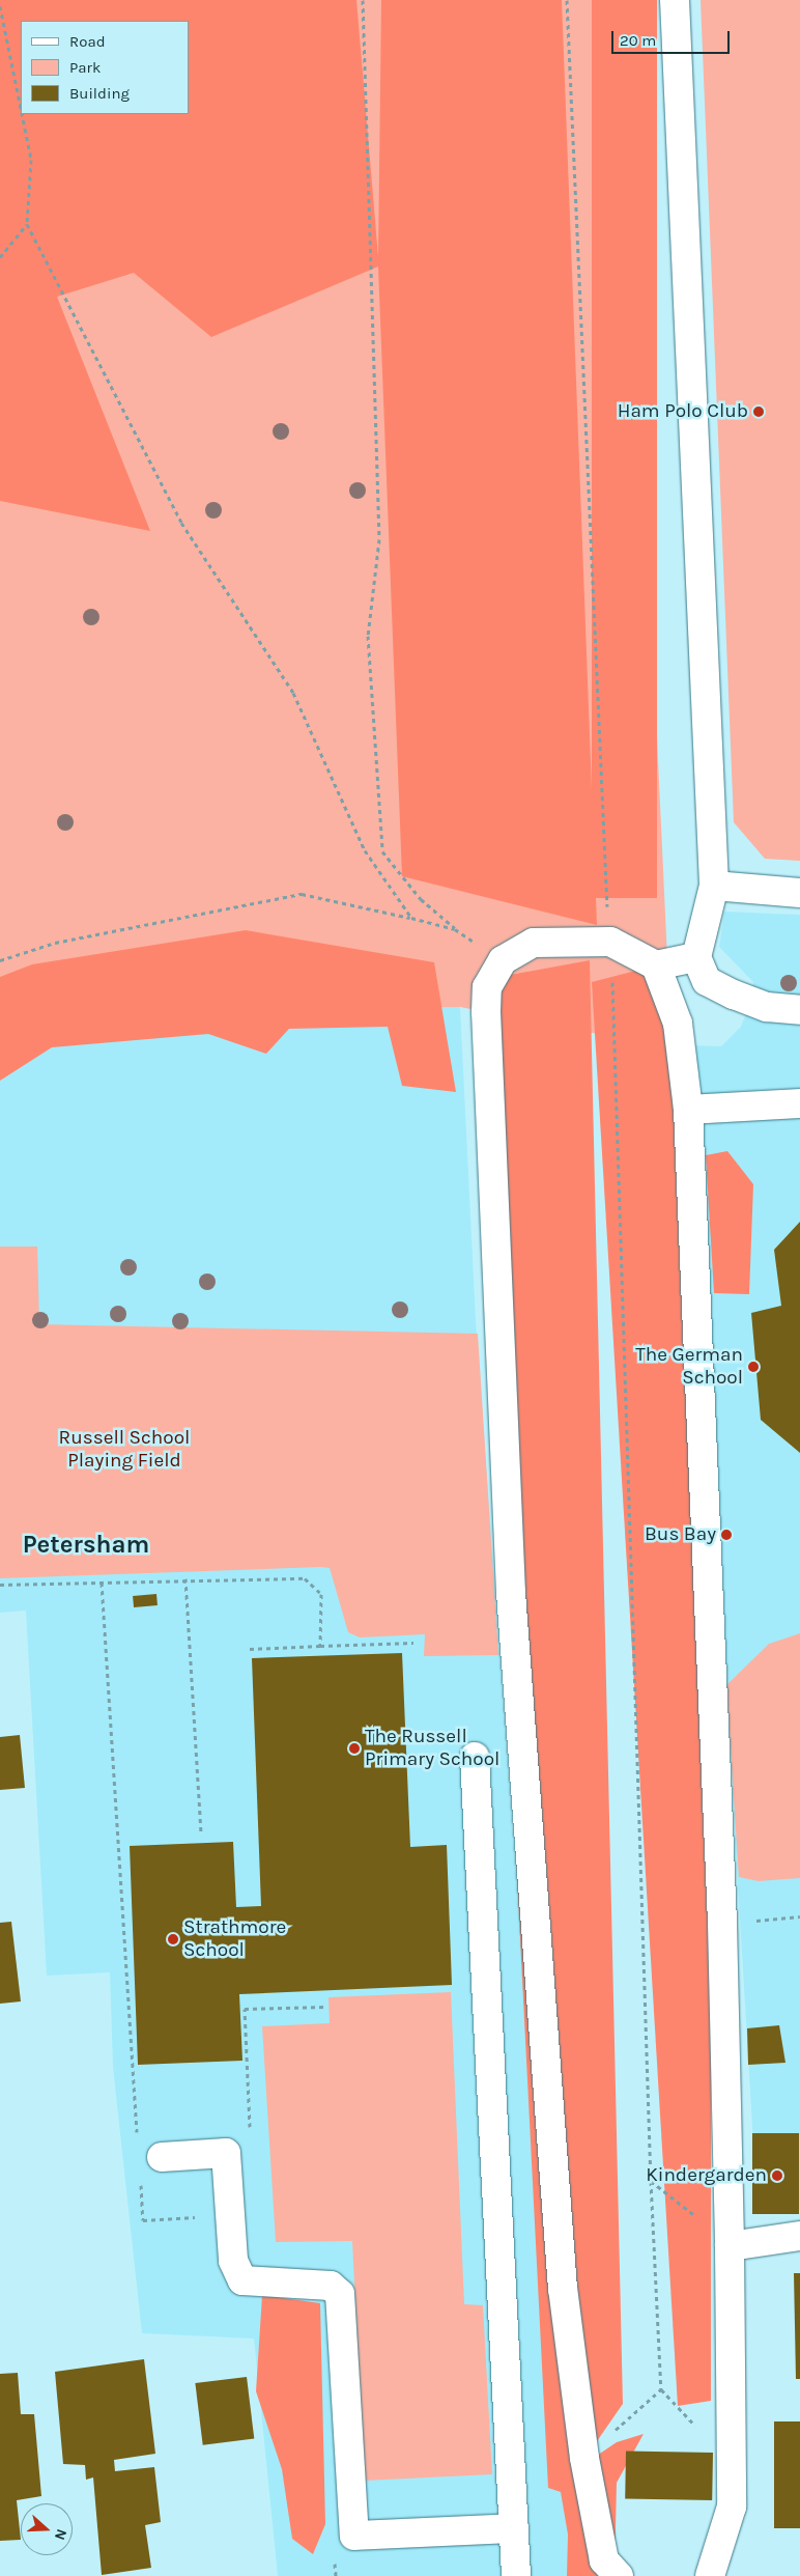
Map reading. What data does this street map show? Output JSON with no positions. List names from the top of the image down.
{
  "districts": ["Petersham"],
  "parks": ["Russell School Playing Field"],
  "places": [
    "Ham Polo Club",
    "The German School",
    "Bus Bay",
    "The Russell Primary School",
    "Strathmore School",
    "Kindergarden"
  ],
  "legend": ["Road", "Park", "Building"],
  "scale_bar": "20 m",
  "north": "right"
}
